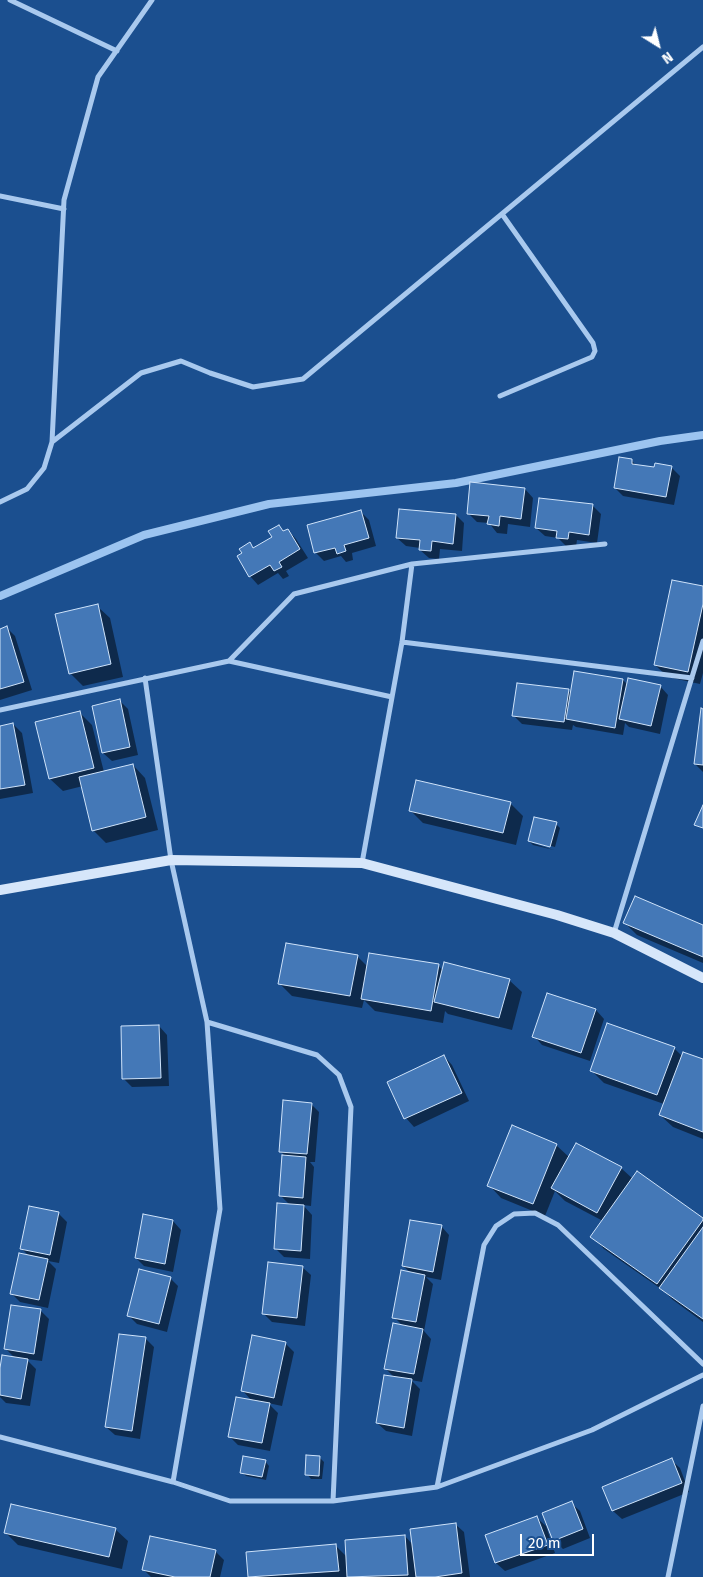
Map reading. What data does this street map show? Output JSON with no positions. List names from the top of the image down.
{
  "scale_bar": "20 m",
  "north": "bottom right"
}
